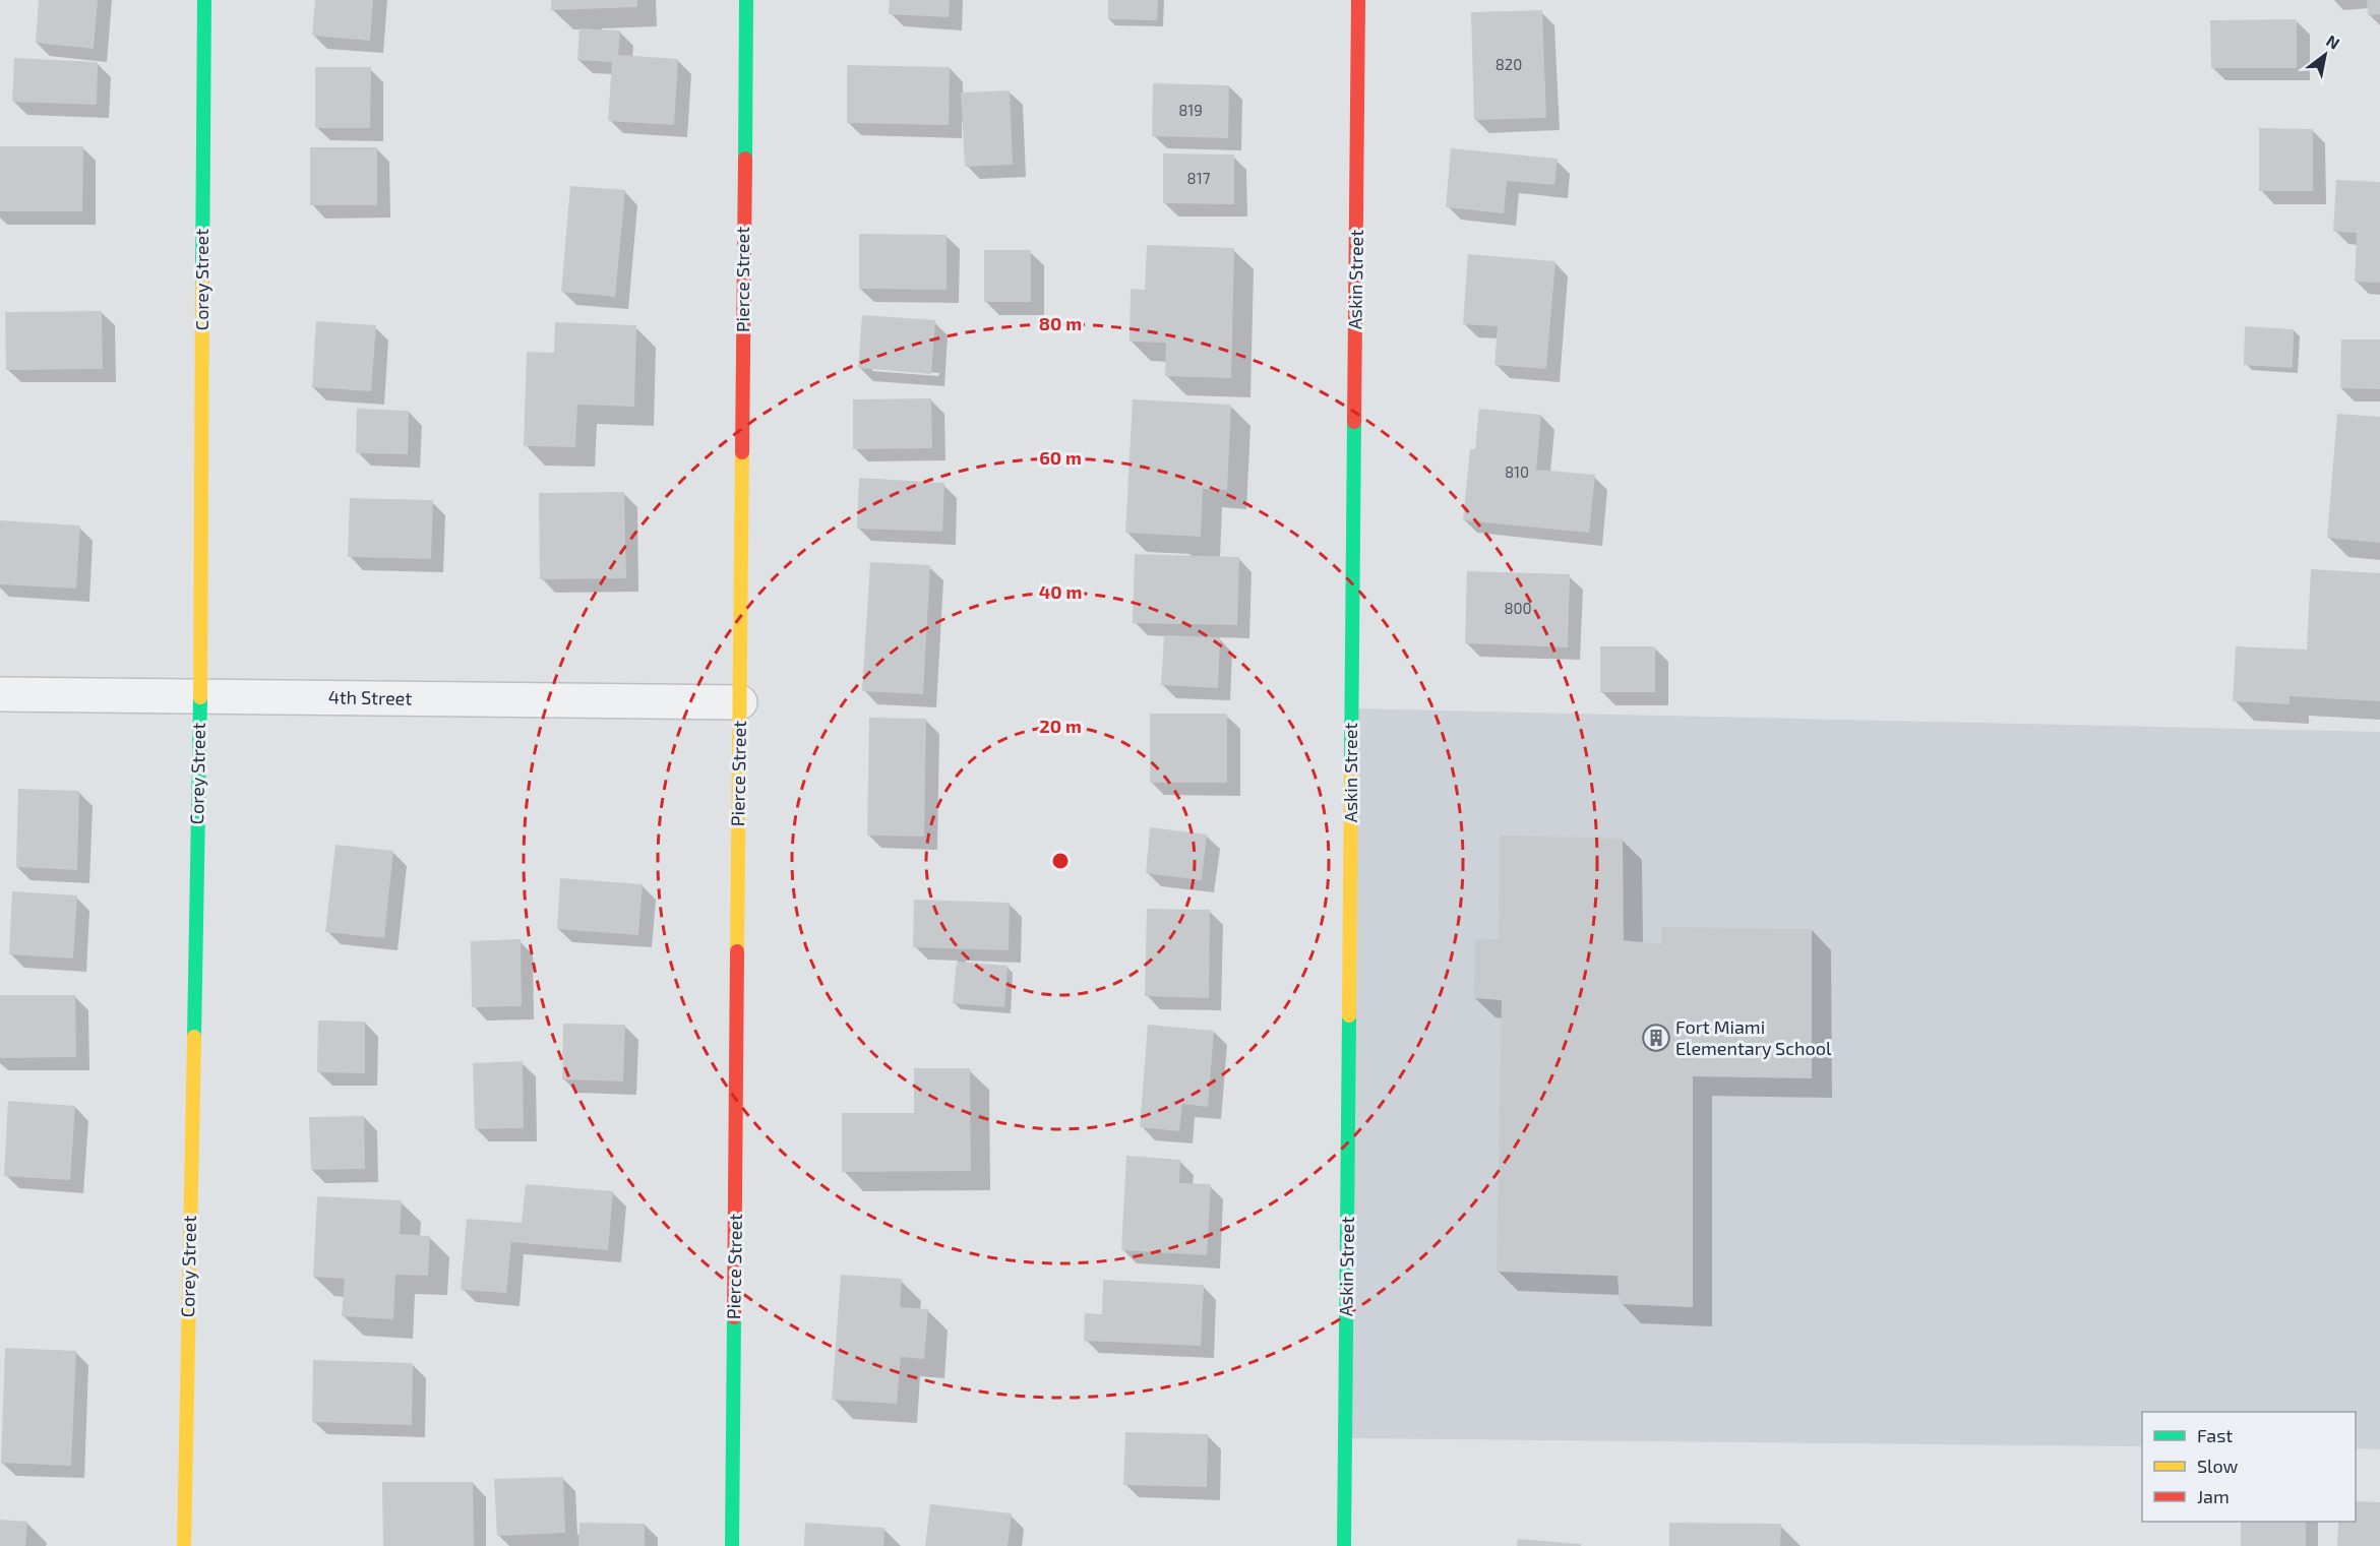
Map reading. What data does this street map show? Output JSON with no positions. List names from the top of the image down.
{
  "streets": {
    "street": [
      "Corey Street",
      "Pierce Street",
      "Askin Street",
      "4th Street"
    ]
  },
  "crossings": [
    ["Corey Street", "4th Street"],
    ["Pierce Street", "4th Street"]
  ],
  "places": {
    "building": ["Fort Miami Elementary School"]
  },
  "house_numbers": [
    "820",
    "819",
    "817",
    "810",
    "800"
  ],
  "legend": ["Fast", "Slow", "Jam"],
  "north": "top right",
  "rings": [
    "80 m",
    "60 m",
    "40 m",
    "20 m"
  ]
}
